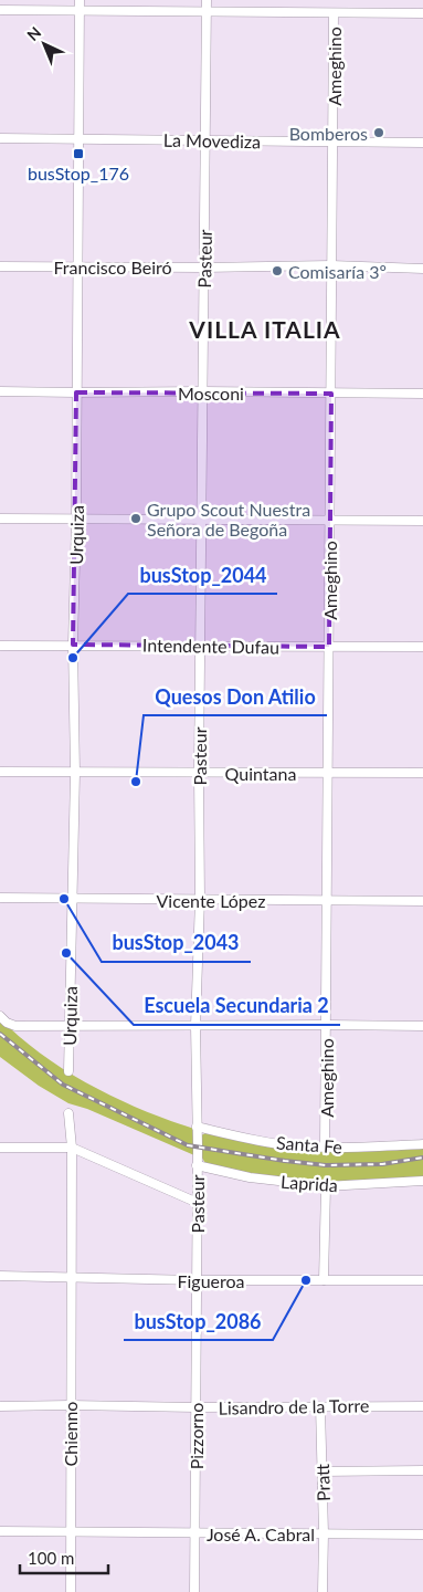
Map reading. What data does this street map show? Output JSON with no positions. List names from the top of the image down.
{
  "streets": {
    "street": [
      "Ameghino",
      "La Movediza",
      "Pasteur",
      "Francisco Beiró",
      "Mosconi",
      "Urquiza",
      "Intendente Dufau",
      "Quintana",
      "Vicente López",
      "Santa Fe",
      "Laprida",
      "Figueroa",
      "Lisandro de la Torre",
      "Chienno",
      "Pizzorno",
      "Pratt",
      "José A. Cabral"
    ]
  },
  "crossings": [
    ["Ameghino", "La Movediza"],
    ["Ameghino", "Francisco Beiró"],
    ["Ameghino", "Mosconi"],
    ["Ameghino", "Intendente Dufau"],
    ["Ameghino", "Quintana"],
    ["Ameghino", "Vicente López"],
    ["Ameghino", "Santa Fe"],
    ["La Movediza", "Pasteur"],
    ["La Movediza", "Urquiza"],
    ["Pasteur", "Francisco Beiró"],
    ["Pasteur", "Mosconi"],
    ["Pasteur", "Intendente Dufau"],
    ["Pasteur", "Quintana"],
    ["Pasteur", "Vicente López"],
    ["Pasteur", "Santa Fe"],
    ["Pasteur", "Laprida"],
    ["Pasteur", "Figueroa"],
    ["Pasteur", "Pizzorno"],
    ["Francisco Beiró", "Urquiza"],
    ["Mosconi", "Urquiza"],
    ["Urquiza", "Intendente Dufau"],
    ["Urquiza", "Quintana"],
    ["Urquiza", "Vicente López"],
    ["Figueroa", "Chienno"],
    ["Figueroa", "Pizzorno"],
    ["Lisandro de la Torre", "Chienno"],
    ["Lisandro de la Torre", "Pizzorno"],
    ["Lisandro de la Torre", "Pratt"],
    ["Chienno", "José A. Cabral"],
    ["Pizzorno", "José A. Cabral"],
    ["Pratt", "José A. Cabral"]
  ],
  "districts": ["VILLA ITALIA"],
  "places": {
    "other": [
      "Bomberos",
      "Comisaría 3º",
      "Grupo Scout Nuestra Señora de Begoña",
      "busStop_2044",
      "Quesos Don Atilio",
      "busStop_2043",
      "Escuela Secundaria 2",
      "busStop_2086"
    ],
    "transit": ["busStop_176"]
  },
  "scale_bar": "100 m",
  "north": "top left"
}
